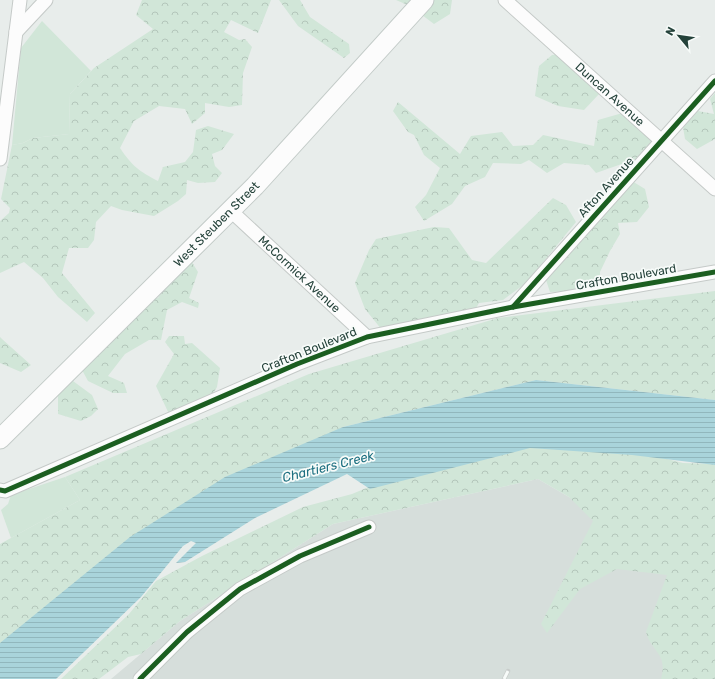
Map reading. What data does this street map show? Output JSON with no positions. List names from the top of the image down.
{
  "streets": {
    "main road": ["West Steuben Street"],
    "street": [
      "Duncan Avenue",
      "Afton Avenue",
      "McCormick Avenue",
      "Crafton Boulevard"
    ]
  },
  "crossings": [
    ["Duncan Avenue", "Afton Avenue"],
    ["Afton Avenue", "Crafton Boulevard"],
    ["West Steuben Street", "McCormick Avenue"],
    ["McCormick Avenue", "Crafton Boulevard"]
  ],
  "water": ["Chartiers Creek"],
  "north": "top left"
}
